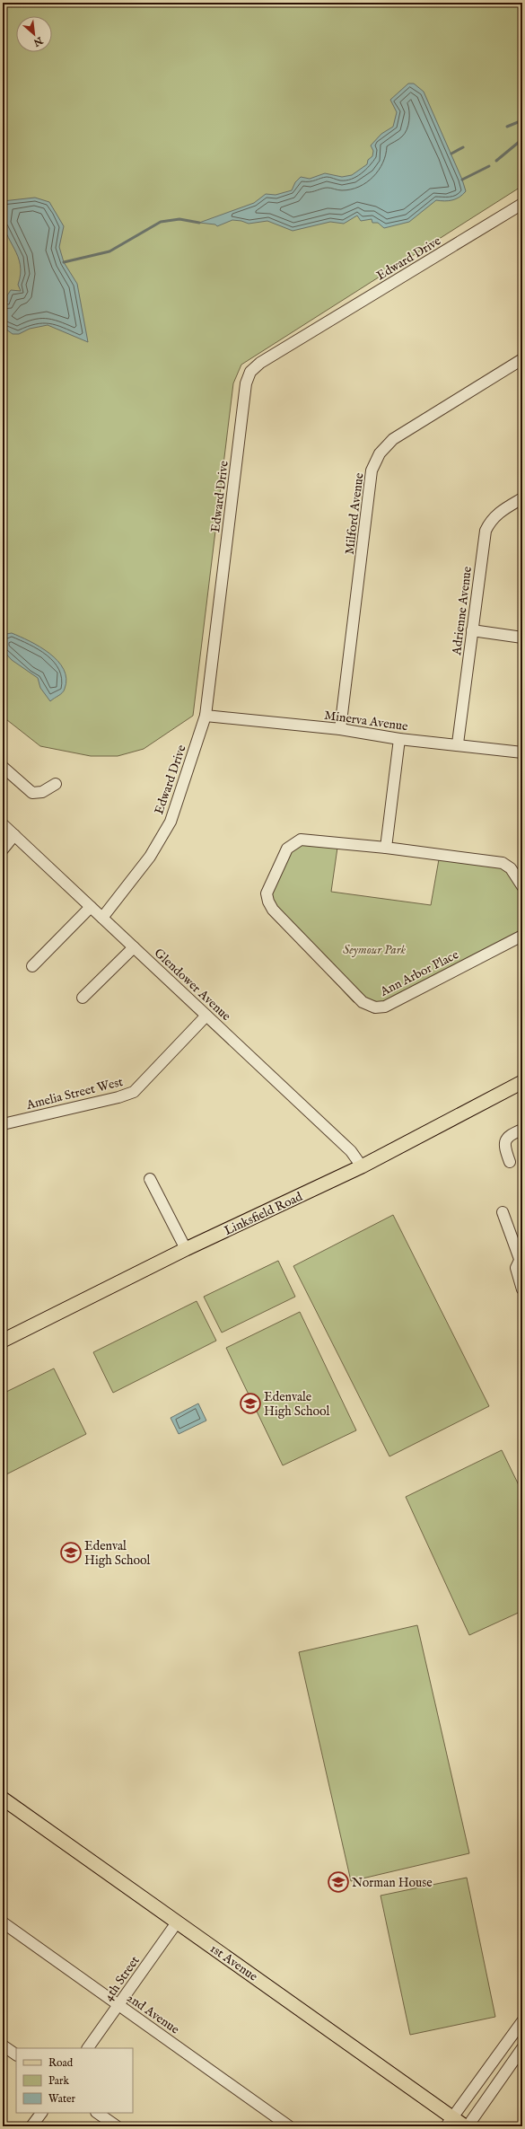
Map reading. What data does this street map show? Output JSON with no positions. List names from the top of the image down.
{
  "streets": {
    "main road": ["Linksfield Road", "1st Avenue"],
    "street": [
      "Edward Drive",
      "Milford Avenue",
      "Adrienne Avenue",
      "Minerva Avenue",
      "Ann Arbor Place",
      "Glendower Avenue",
      "Amelia Street West",
      "4th Street",
      "2nd Avenue"
    ]
  },
  "crossings": [
    ["Edward Drive", "Minerva Avenue"],
    ["Edward Drive", "Glendower Avenue"],
    ["Milford Avenue", "Minerva Avenue"],
    ["Adrienne Avenue", "Minerva Avenue"],
    ["Glendower Avenue", "Amelia Street West"],
    ["Glendower Avenue", "Linksfield Road"],
    ["1st Avenue", "4th Street"],
    ["4th Street", "2nd Avenue"]
  ],
  "parks": ["Seymour Park"],
  "places": {
    "school or university": ["Edenvale High School", "Edenval High School", "Norman House"]
  },
  "legend": ["Road", "Park", "Water"],
  "north": "bottom right"
}
